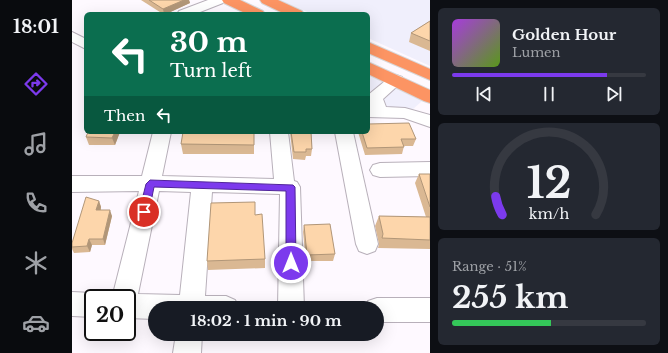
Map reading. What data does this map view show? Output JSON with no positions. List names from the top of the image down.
{
  "page": {
    "tabs": "18:01",
    "turn": ["30 m", "Turn left"],
    "song": ["Golden Hour", "Lumen"],
    "then": "Then",
    "tile": ["Range · 51%", "255 km"],
    "limit": "20",
    "trip": "18:02 · 1 min · 90 m",
    "gauge": ["12", "km/h"]
  }
}
